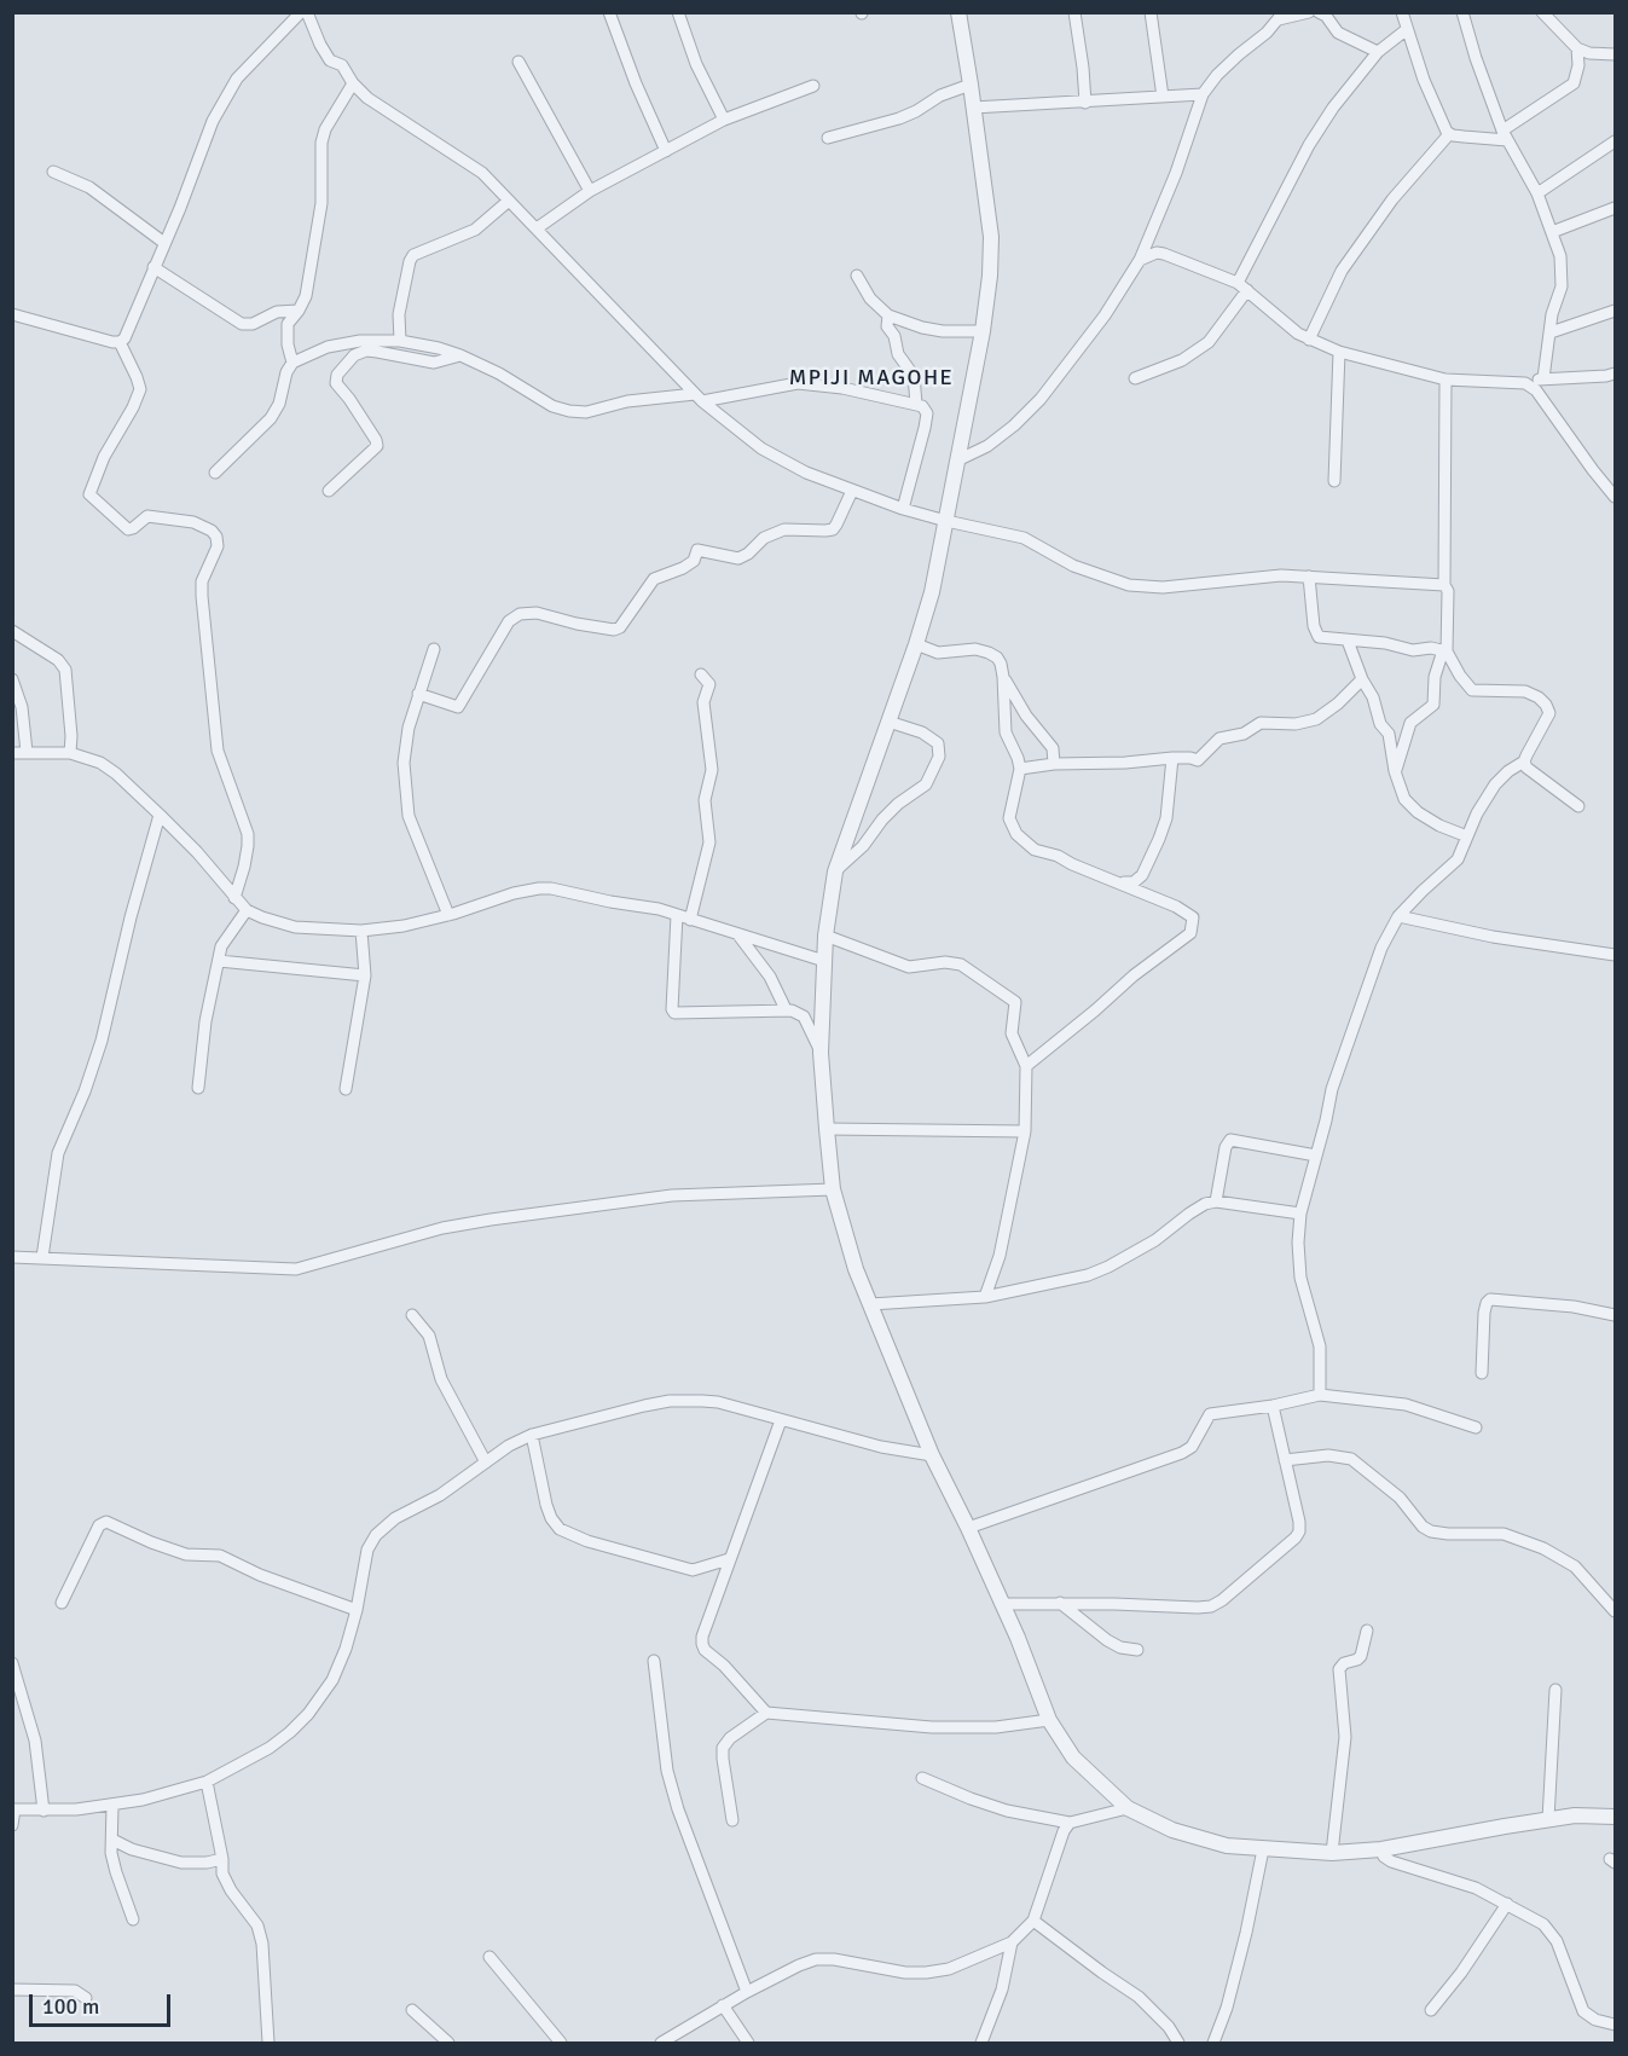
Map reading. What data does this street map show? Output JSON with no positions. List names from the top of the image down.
{
  "districts": ["MPIJI MAGOHE"],
  "scale_bar": "100 m"
}
